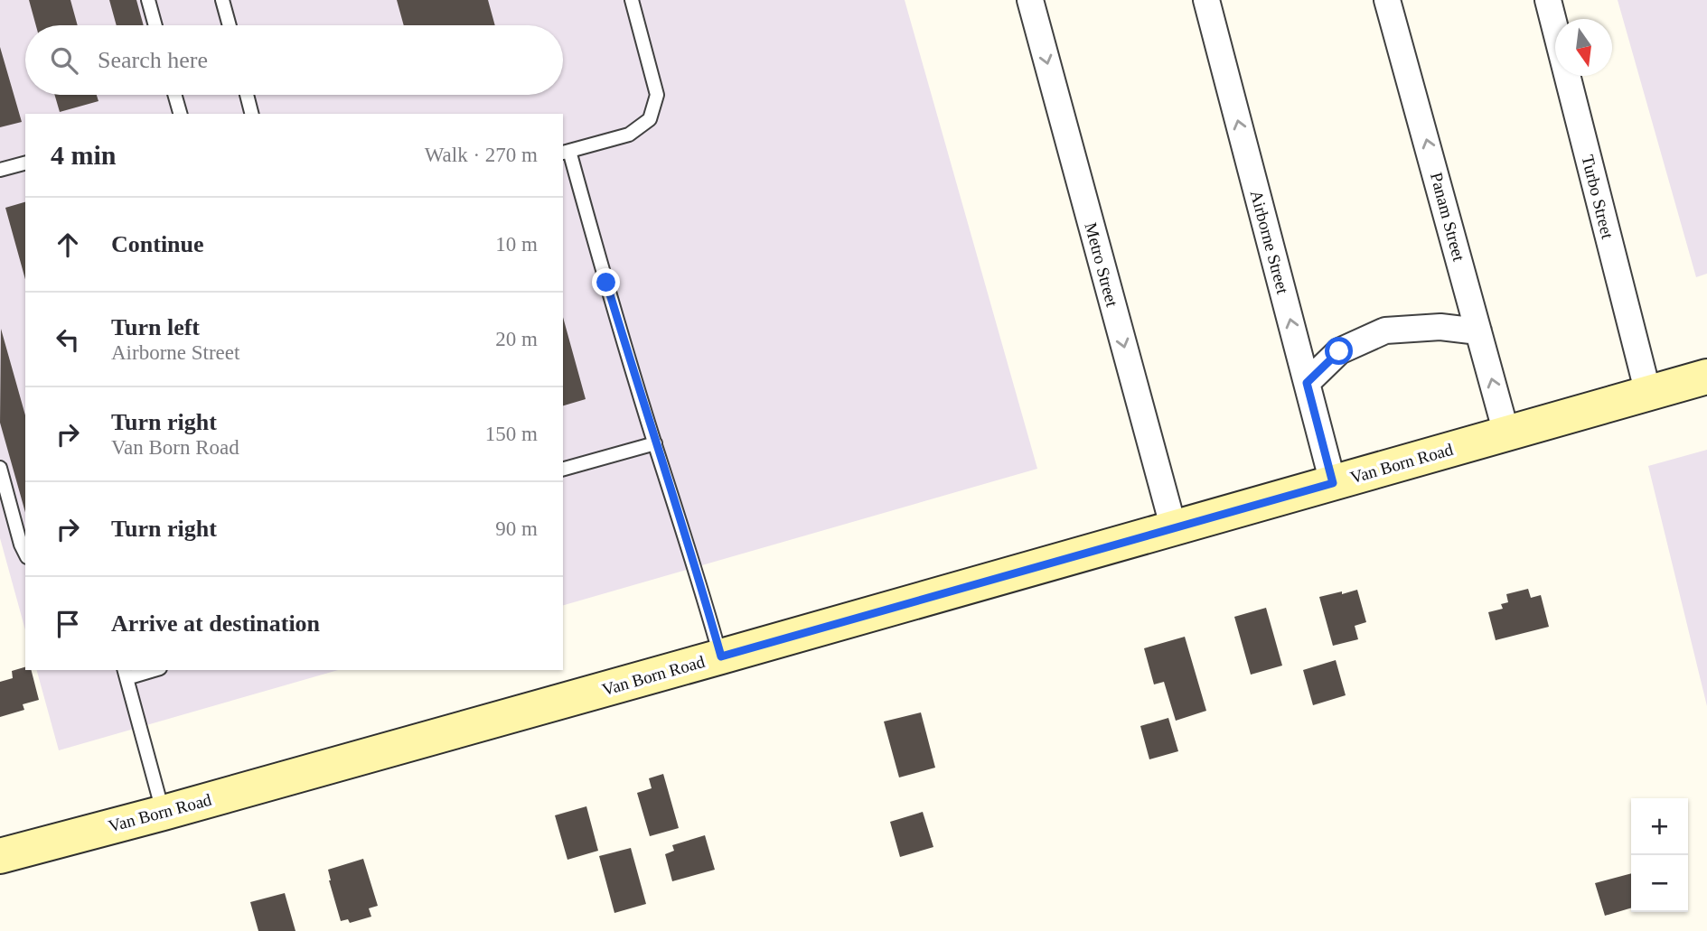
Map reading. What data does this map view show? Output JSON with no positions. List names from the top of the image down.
{
  "streets": {
    "main road": ["Van Born Road"],
    "street": [
      "Turbo Street",
      "Panam Street",
      "Airborne Street",
      "Metro Street"
    ]
  },
  "crossings": [
    ["Turbo Street", "Van Born Road"],
    ["Panam Street", "Van Born Road"],
    ["Airborne Street", "Van Born Road"],
    ["Metro Street", "Van Born Road"]
  ],
  "one_way": ["Panam Street", "Airborne Street", "Metro Street"],
  "north": "bottom",
  "page": {
    "search": "Search here",
    "heading": ["4 min", "Walk · 270 m"],
    "list": [
      ["Continue", "10 m"],
      ["Turn left", "Airborne Street", "20 m"],
      ["Turn right", "Van Born Road", "150 m"],
      ["Turn right", "90 m"],
      "Arrive at destination"
    ],
    "map_buttons": ["+", "−"]
  }
}
